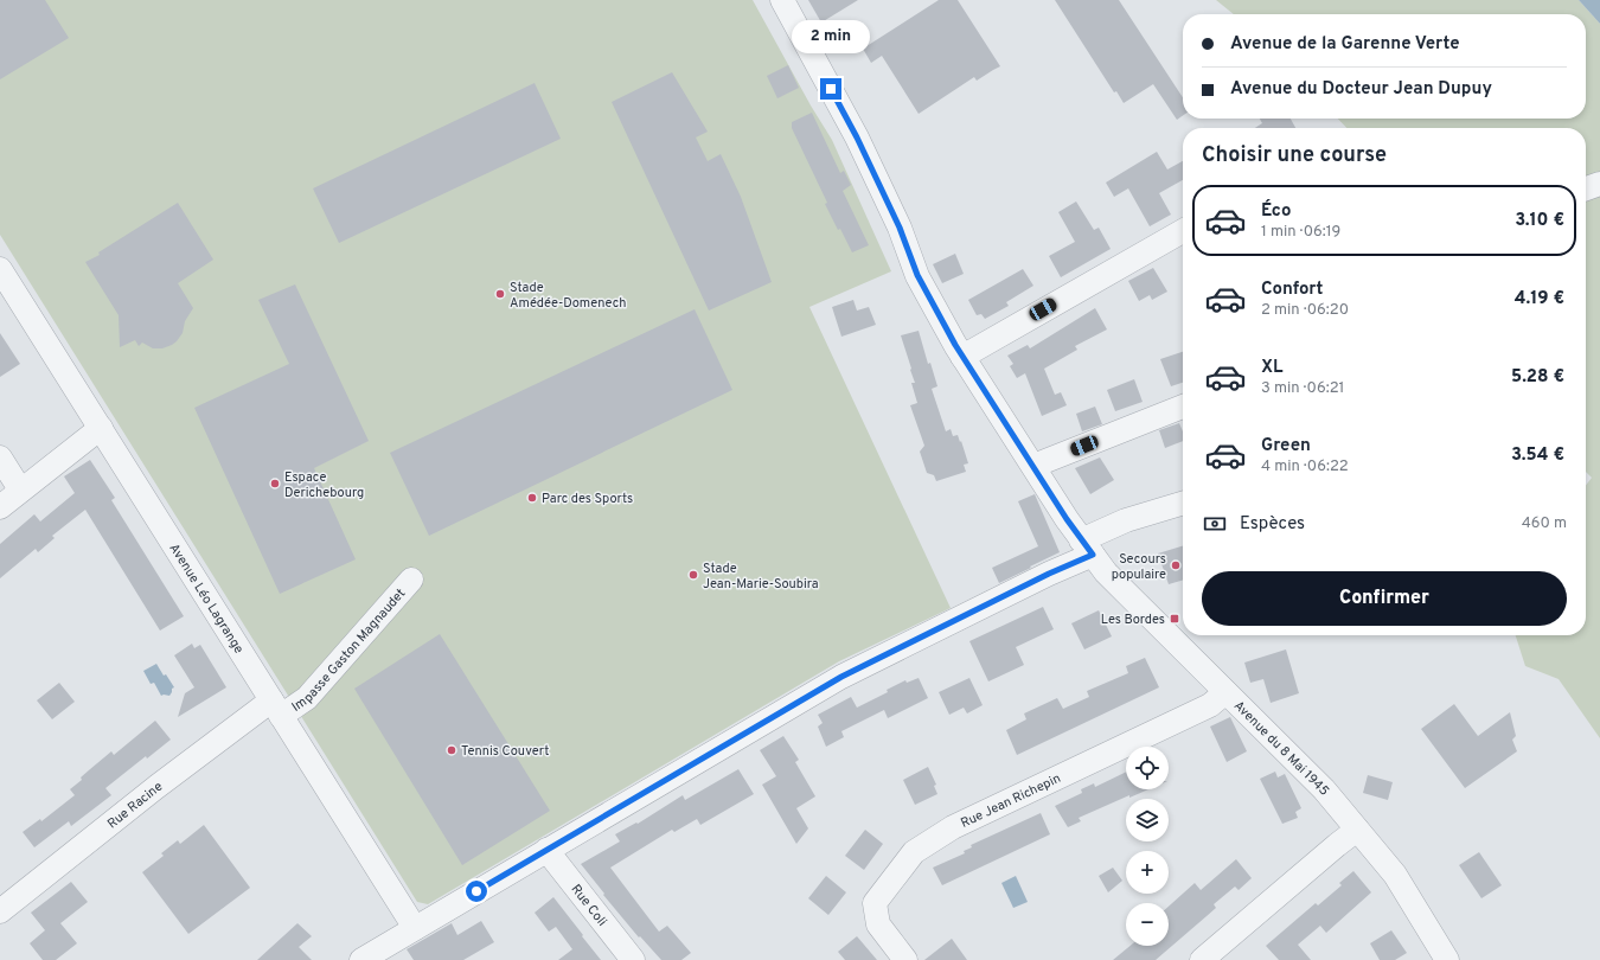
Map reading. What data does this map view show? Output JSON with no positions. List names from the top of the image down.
{
  "streets": {
    "street": [
      "Avenue Léo Lagrange",
      "Impasse Gaston Magnaudet",
      "Avenue du 8 Mai 1945",
      "Rue Jean Richepin",
      "Rue Racine",
      "Rue Coli"
    ]
  },
  "crossings": [
    ["Avenue Léo Lagrange", "Impasse Gaston Magnaudet"],
    ["Avenue Léo Lagrange", "Rue Racine"],
    ["Impasse Gaston Magnaudet", "Rue Racine"],
    ["Avenue du 8 Mai 1945", "Rue Jean Richepin"]
  ],
  "places": {
    "other": [
      "Stade Amédée-Domenech",
      "Espace Derichebourg",
      "Parc des Sports",
      "Secours populaire",
      "Stade Jean-Marie-Soubira",
      "Tennis Couvert"
    ],
    "transit": ["Les Bordes"]
  },
  "page": {
    "banner": ["Avenue de la Garenne Verte", "Avenue du Docteur Jean Dupuy"],
    "bubble": "2 min",
    "heading": "Choisir une course",
    "list": [
      {
        "name": "Éco",
        "note": "1 min · 06:19",
        "value": "3.10 €"
      },
      {
        "name": "Confort",
        "note": "2 min · 06:20",
        "value": "4.19 €"
      },
      {
        "name": "XL",
        "note": "3 min · 06:21",
        "value": "5.28 €"
      },
      {
        "name": "Green",
        "note": "4 min · 06:22",
        "value": "3.54 €"
      }
    ],
    "pay": ["Espèces", "460 m"],
    "buttons": "Confirmer",
    "map_buttons": ["+", "−"]
  }
}
